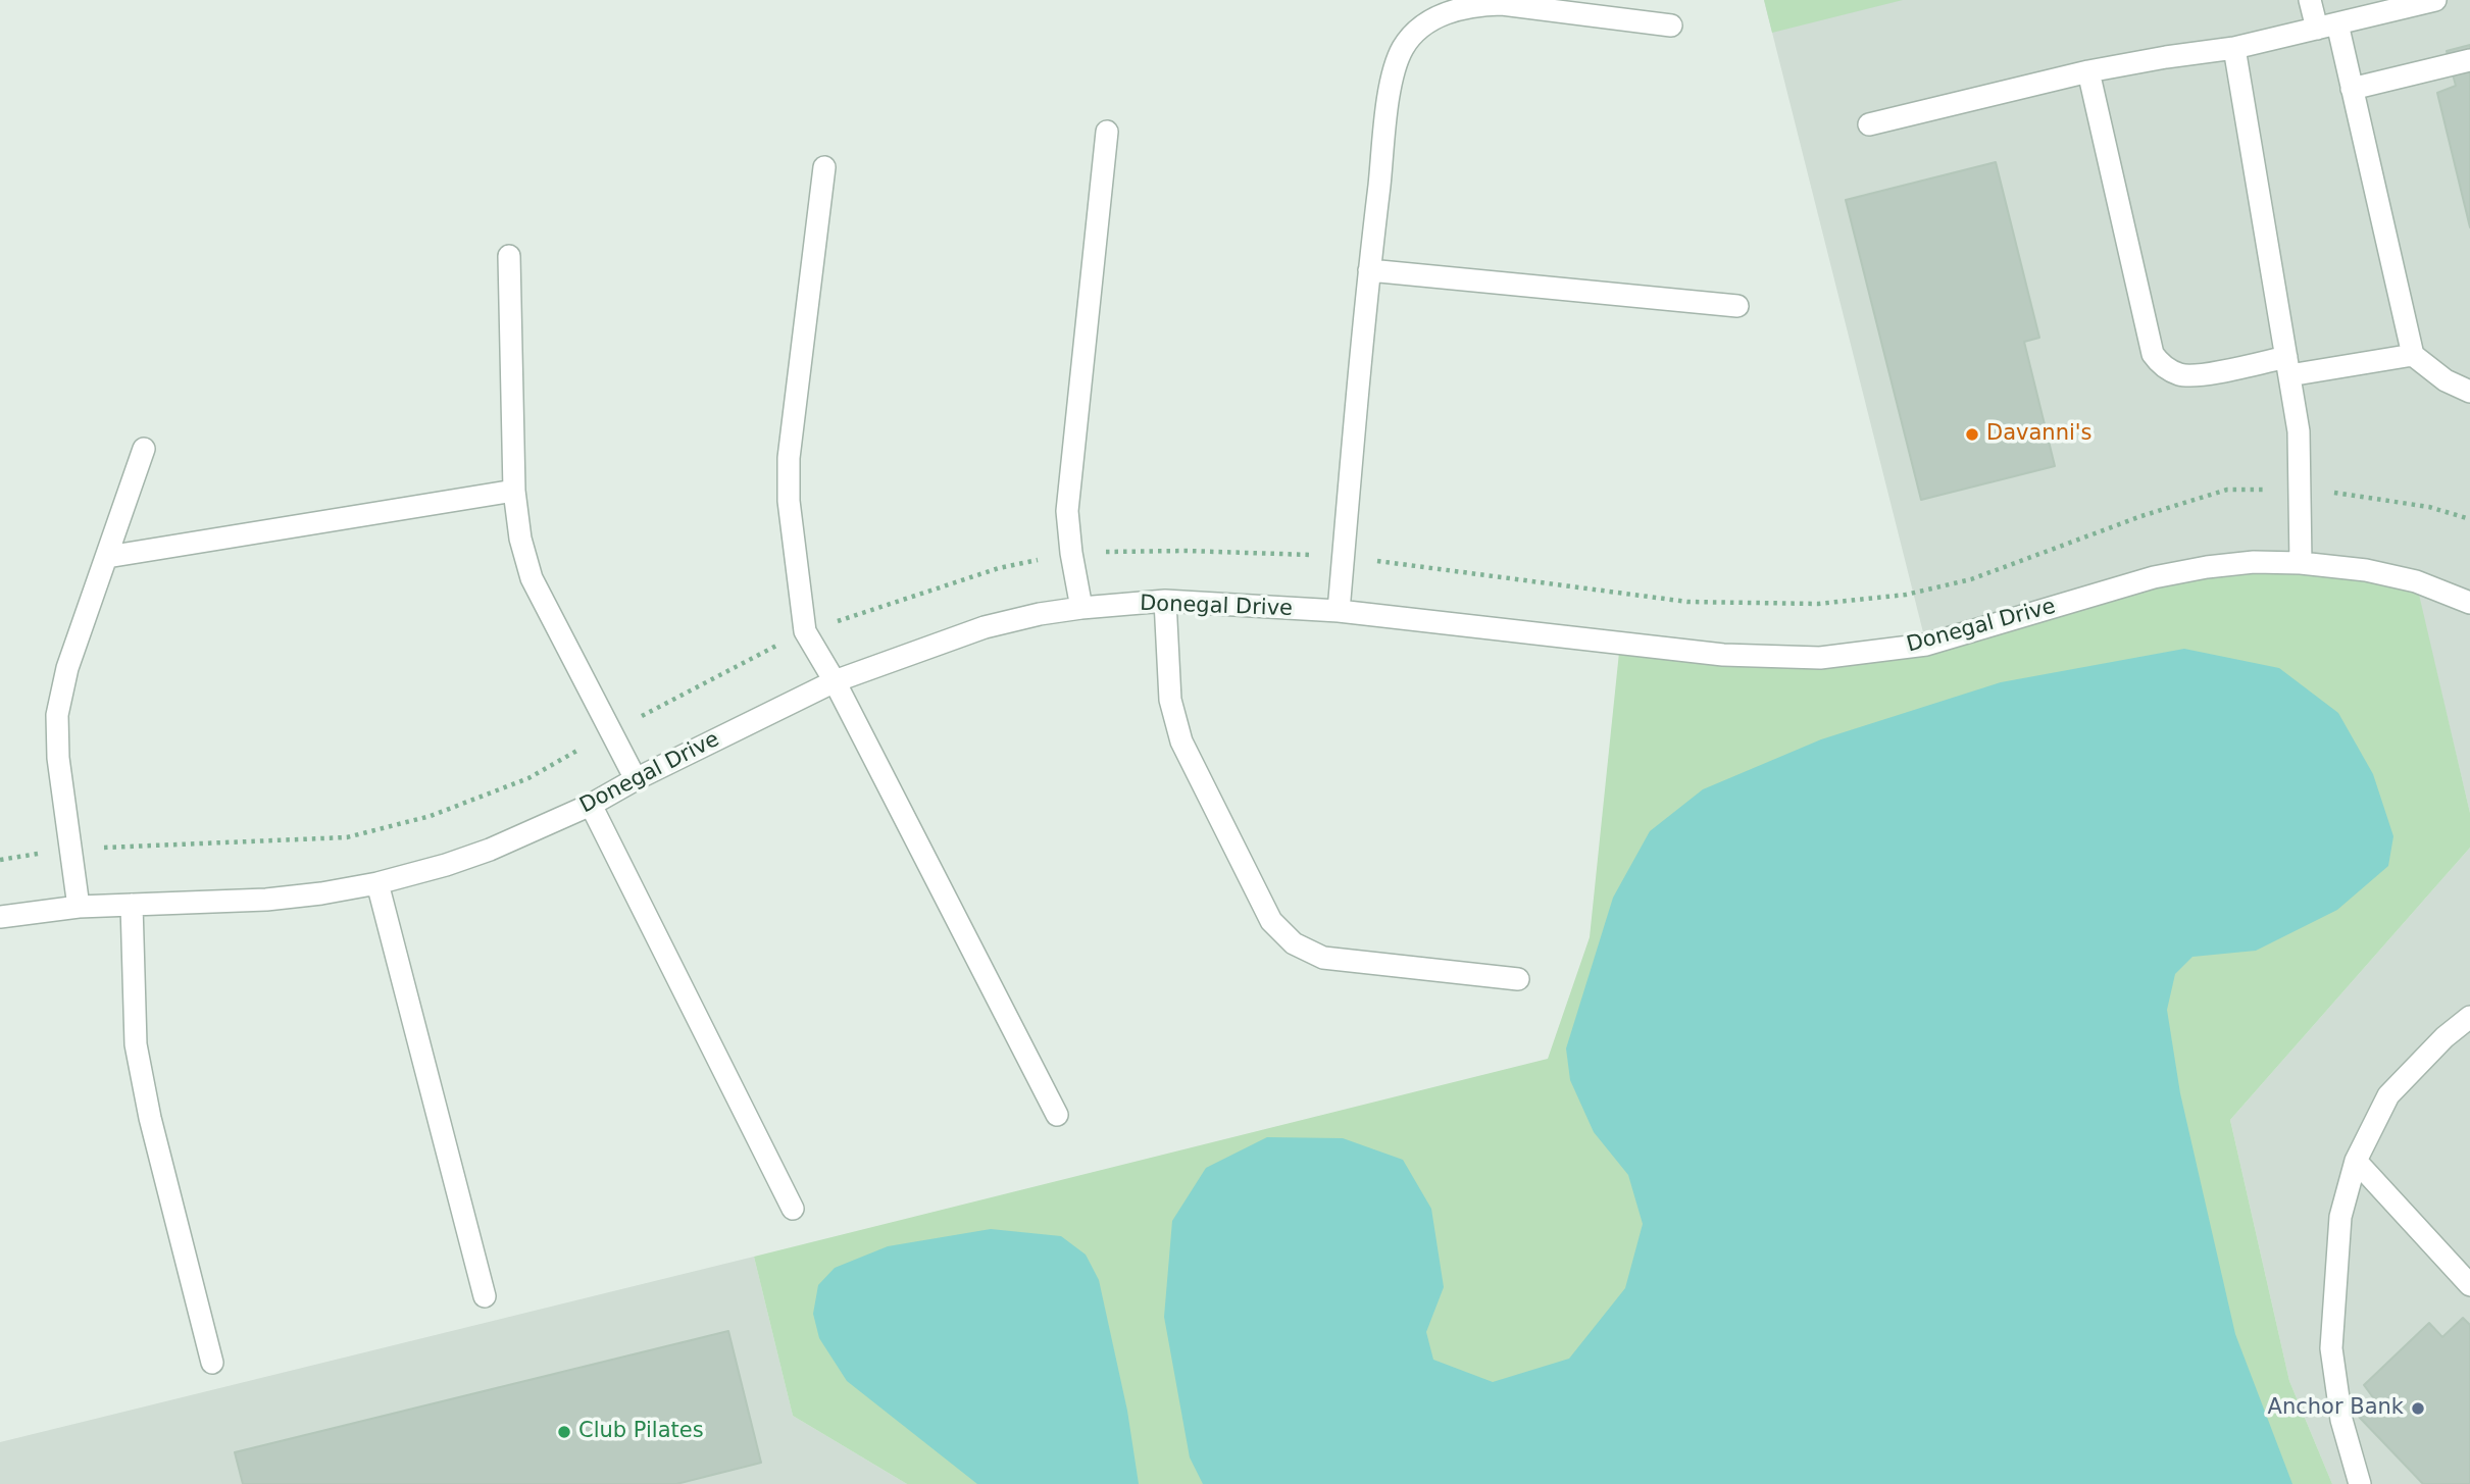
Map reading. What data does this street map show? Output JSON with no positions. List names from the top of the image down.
{
  "streets": {
    "street": ["Donegal Drive"]
  },
  "places": ["Davanni's", "Anchor Bank", "Club Pilates"]
}
